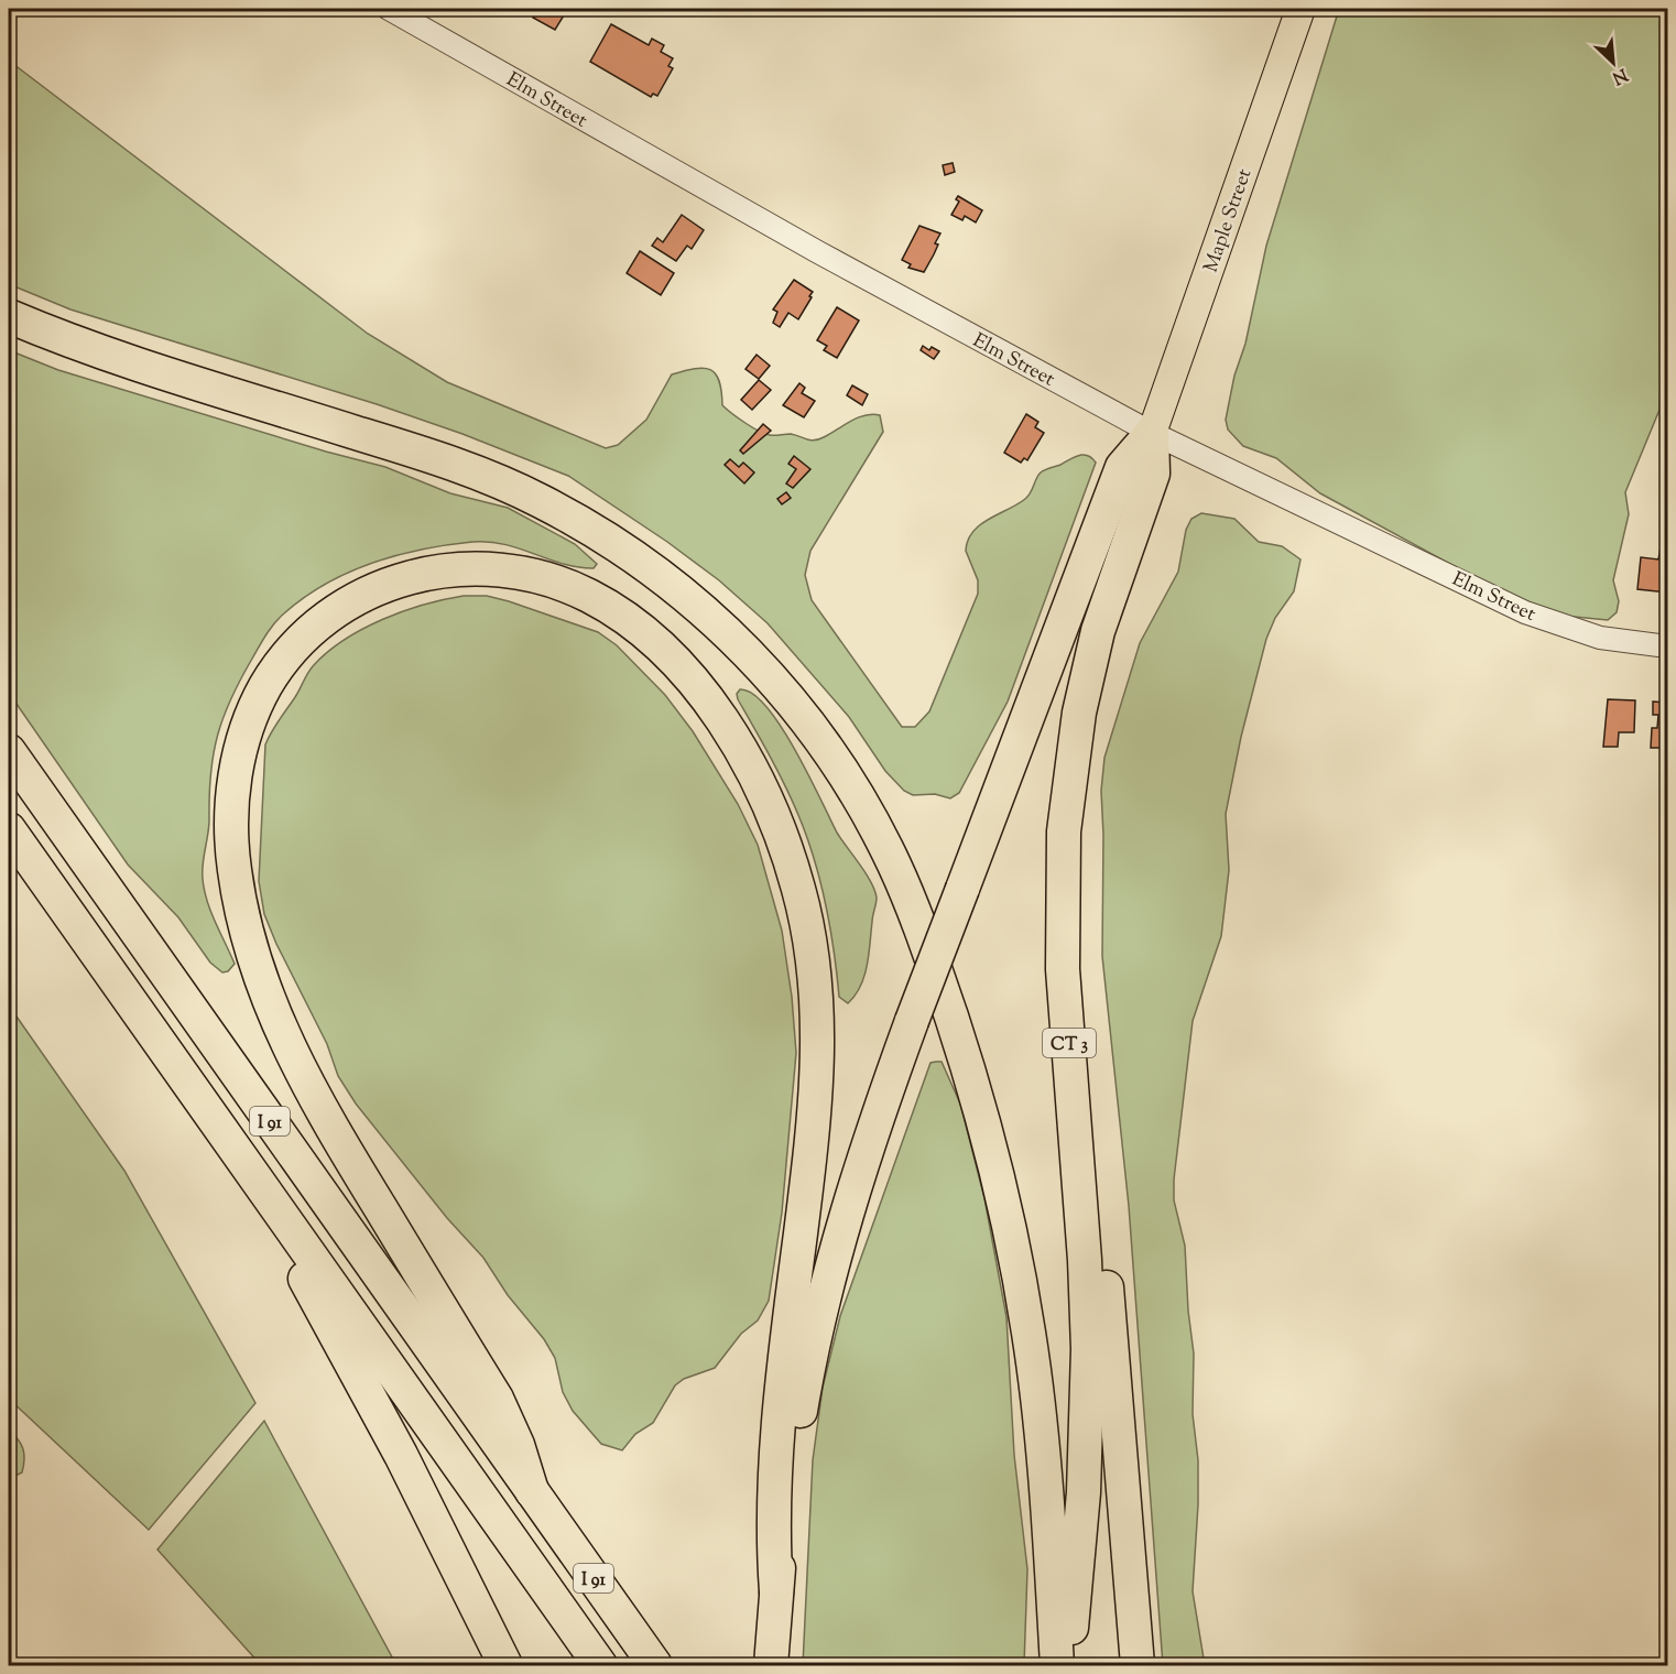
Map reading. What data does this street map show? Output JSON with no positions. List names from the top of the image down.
{
  "streets": {
    "highway": ["CT 3", "I 91"],
    "main road": ["Maple Street"],
    "street": ["Elm Street"]
  },
  "crossings": [
    ["Elm Street", "Maple Street"],
    ["Elm Street", "CT 3"],
    ["Maple Street", "CT 3"]
  ],
  "north": "bottom right"
}
